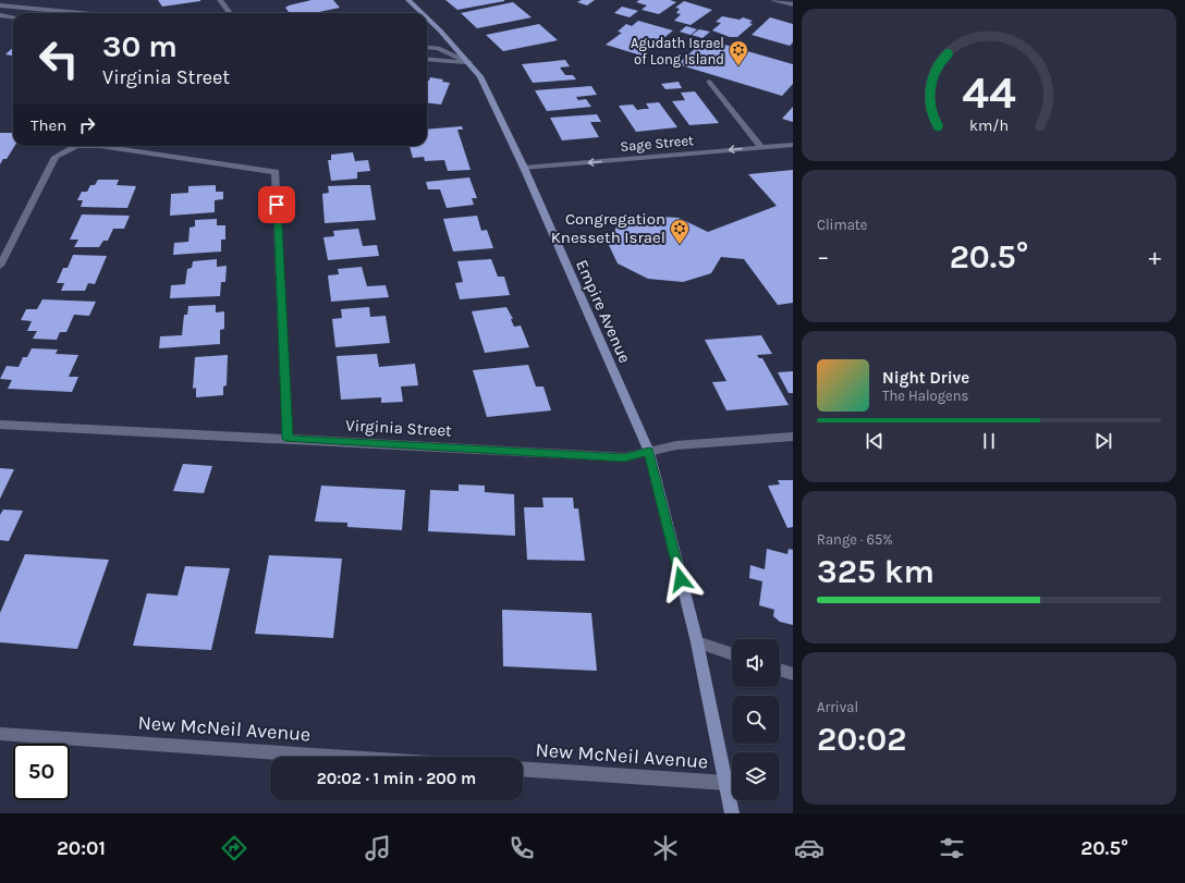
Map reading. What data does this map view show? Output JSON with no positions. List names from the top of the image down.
{
  "streets": {
    "main road": ["Empire Avenue"],
    "street": ["Sage Street", "Virginia Street", "New McNeil Avenue"]
  },
  "crossings": [
    ["Sage Street", "Empire Avenue"],
    ["Empire Avenue", "Virginia Street"],
    ["Empire Avenue", "New McNeil Avenue"]
  ],
  "one_way": ["Sage Street"],
  "places": {
    "synagogue": ["Agudath Israel of Long Island", "Congregation Knesseth Israel"]
  },
  "page": {
    "turn": ["30 m", "Virginia Street"],
    "then": "Then",
    "tile": [
      "Climate",
      ["Range · 65%", "325 km"],
      ["Arrival", "20:02"]
    ],
    "heat": ["−", "20.5°", "+"],
    "song": ["Night Drive", "The Halogens"],
    "limit": "50",
    "trip": "20:02 · 1 min · 200 m",
    "tabs": ["20:01", "20.5°"],
    "gauge": ["44", "km/h"]
  }
}
